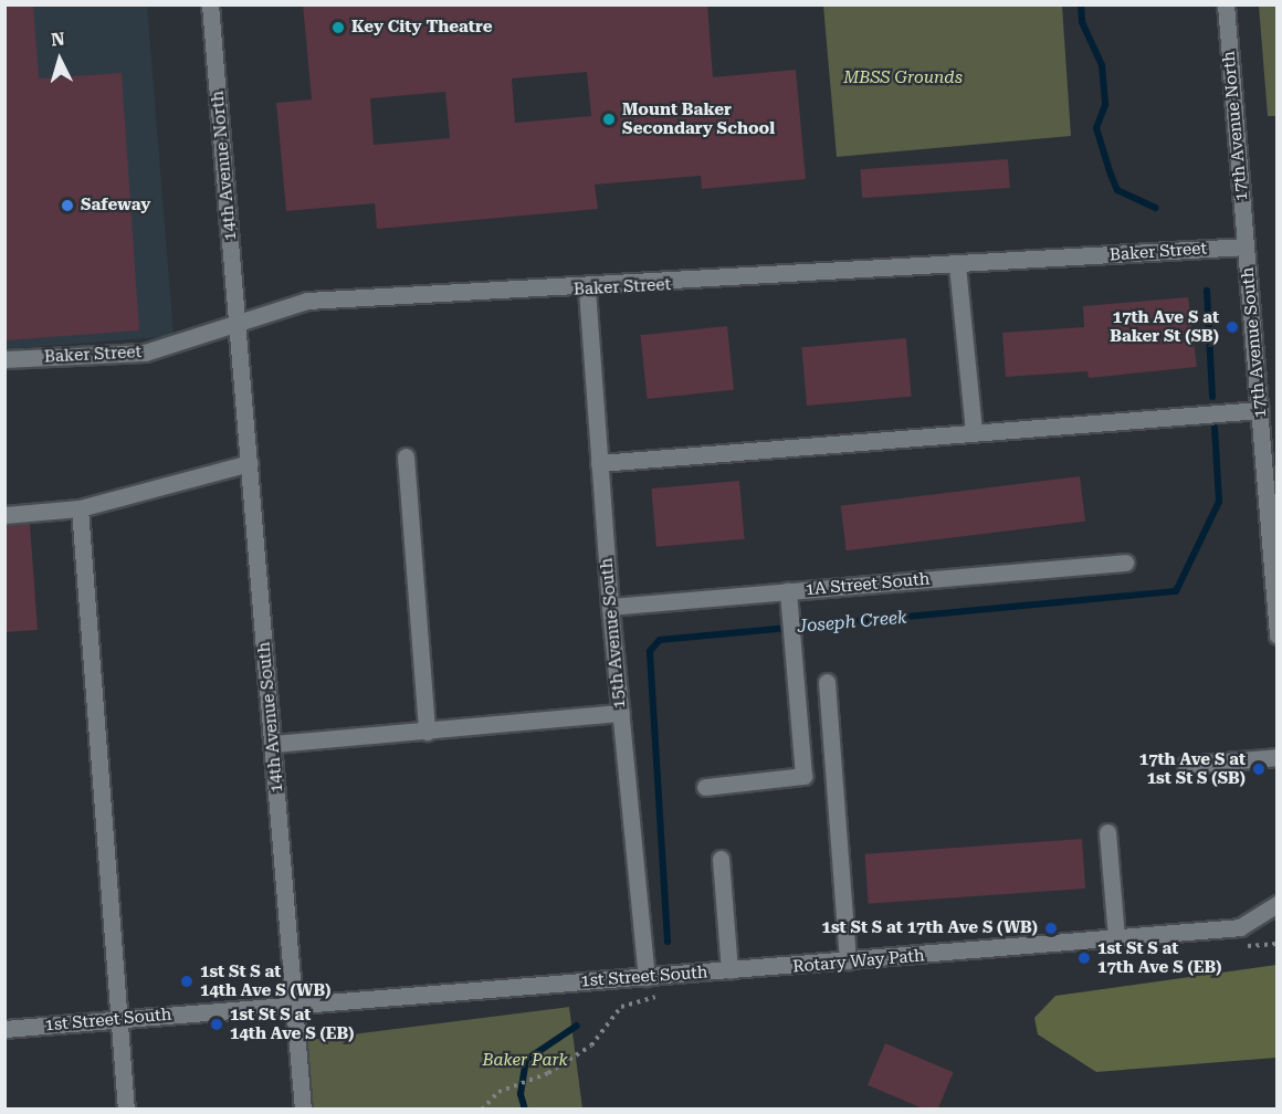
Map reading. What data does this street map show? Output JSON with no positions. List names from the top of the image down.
{
  "streets": {
    "street": [
      "17th Avenue North",
      "14th Avenue North",
      "Baker Street",
      "17th Avenue South",
      "1A Street South",
      "15th Avenue South",
      "14th Avenue South",
      "1st Street South"
    ]
  },
  "crossings": [
    ["17th Avenue North", "Baker Street"],
    ["17th Avenue North", "17th Avenue South"],
    ["14th Avenue North", "Baker Street"],
    ["14th Avenue North", "14th Avenue South"],
    ["Baker Street", "17th Avenue South"],
    ["Baker Street", "15th Avenue South"],
    ["Baker Street", "14th Avenue South"],
    ["1A Street South", "15th Avenue South"],
    ["15th Avenue South", "1st Street South"],
    ["14th Avenue South", "1st Street South"]
  ],
  "water": ["Joseph Creek"],
  "parks": ["MBSS Grounds", "Baker Park"],
  "places": [
    "Key City Theatre",
    "Mount Baker Secondary School",
    "Safeway",
    "17th Ave S at Baker St (SB)",
    "17th Ave S at 1st St S (SB)",
    "1st St S at 17th Ave S (WB)",
    "1st St S at 17th Ave S (EB)",
    "1st St S at 14th Ave S (WB)",
    "1st St S at 14th Ave S (EB)"
  ],
  "north": "top"
}
